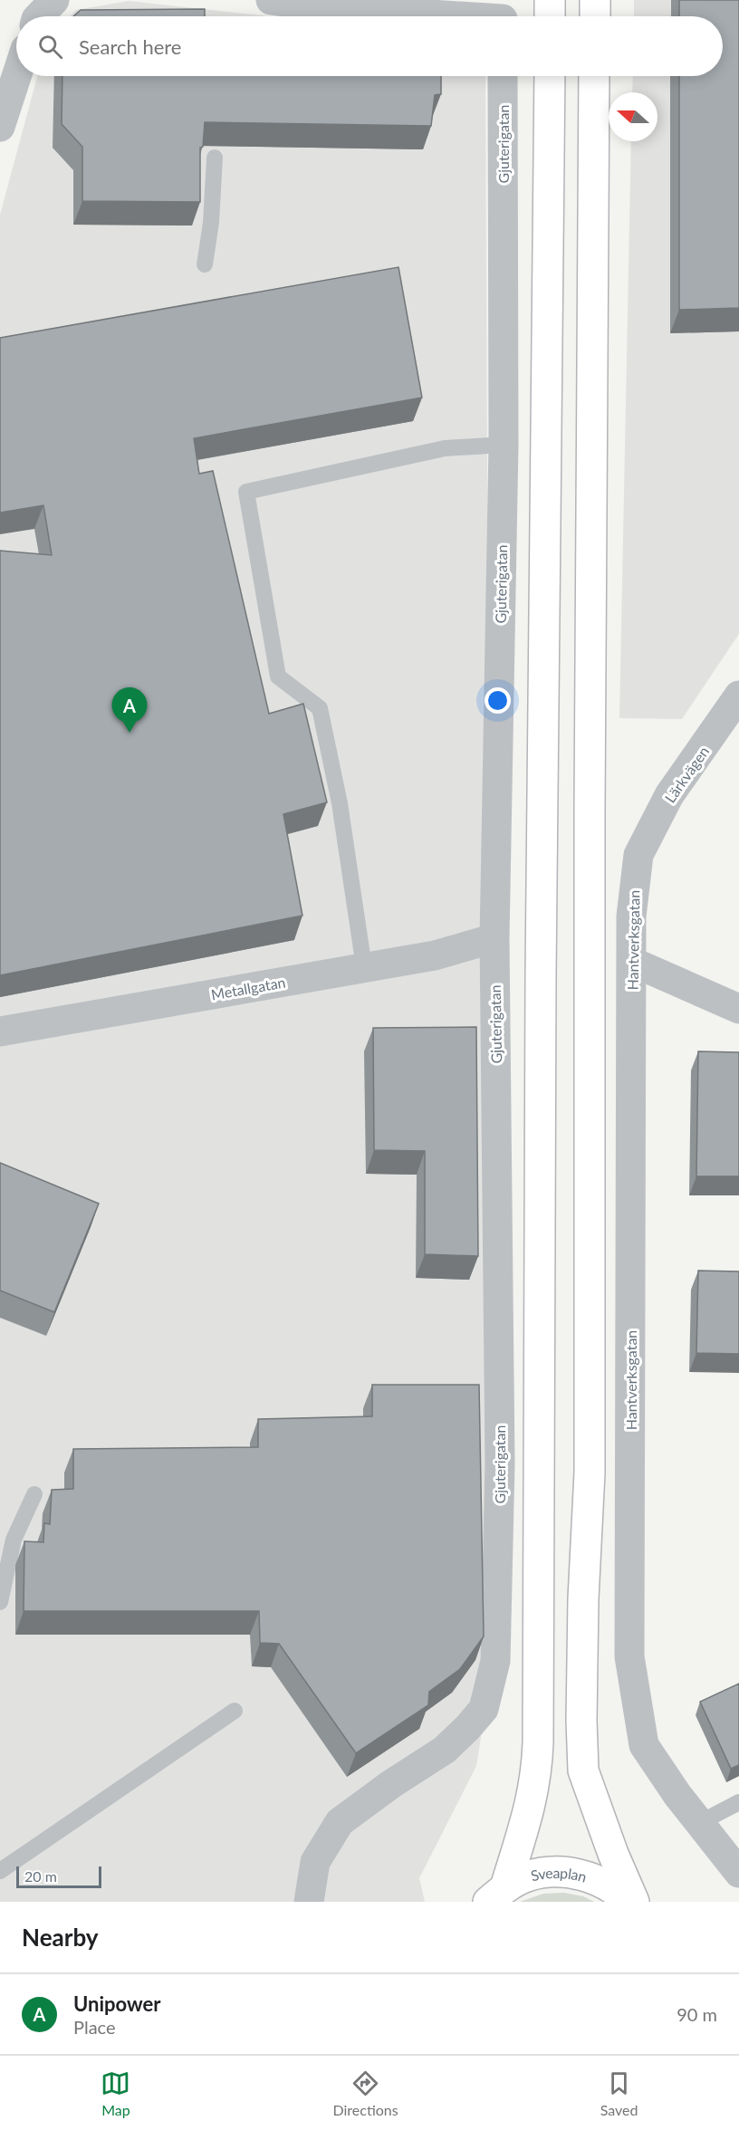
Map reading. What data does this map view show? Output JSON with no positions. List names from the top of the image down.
{
  "streets": {
    "highway": ["Sveaplan"],
    "street": [
      "Gjuterigatan",
      "Lärkvägen",
      "Hantverksgatan",
      "Metallgatan"
    ]
  },
  "crossings": [
    ["Gjuterigatan", "Metallgatan"],
    ["Lärkvägen", "Hantverksgatan"]
  ],
  "scale_bar": "20 m",
  "north": "left",
  "page": {
    "search": "Search here",
    "pins": "A",
    "scale": "20 m",
    "heading": "Nearby",
    "list": [
      {
        "mark": "A",
        "name": "Unipower",
        "note": "Place",
        "value": "90 m"
      }
    ],
    "nav": ["Map", "Directions", "Saved"]
  }
}
